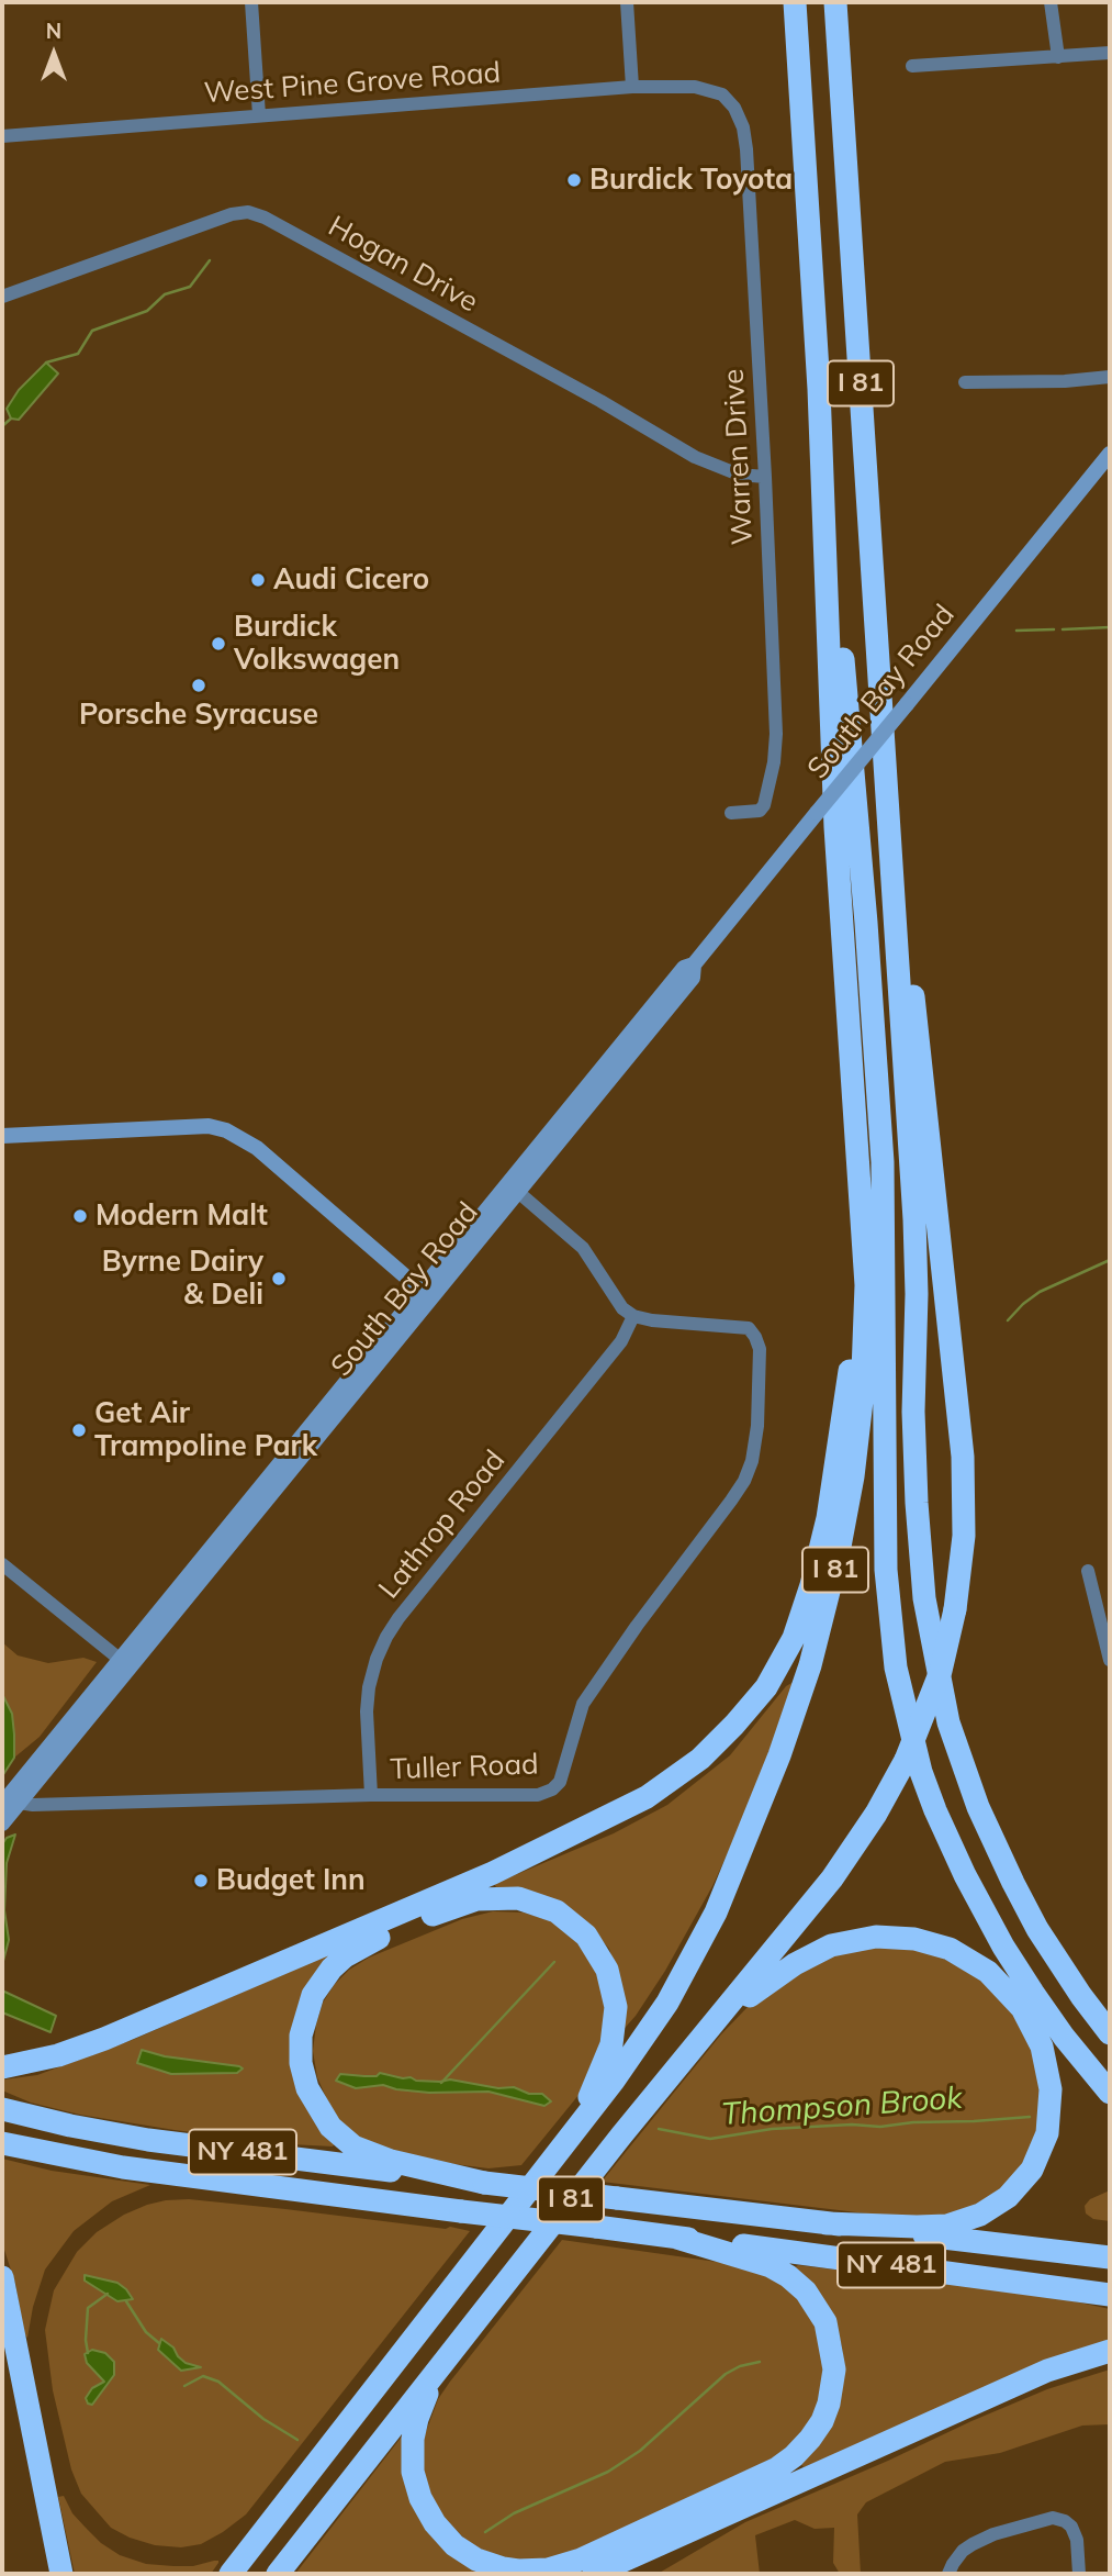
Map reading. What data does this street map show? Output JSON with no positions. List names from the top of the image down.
{
  "streets": {
    "highway": ["I 81", "NY 481"],
    "street": [
      "West Pine Grove Road",
      "Hogan Drive",
      "Warren Drive",
      "South Bay Road",
      "Lathrop Road",
      "Tuller Road"
    ]
  },
  "crossings": [
    ["West Pine Grove Road", "Warren Drive"],
    ["Hogan Drive", "Warren Drive"],
    ["South Bay Road", "Tuller Road"],
    ["Lathrop Road", "Tuller Road"]
  ],
  "water": ["Thompson Brook"],
  "places": [
    "Burdick Toyota",
    "Audi Cicero",
    "Burdick Volkswagen",
    "Porsche Syracuse",
    "Modern Malt",
    "Byrne Dairy & Deli",
    "Get Air Trampoline Park",
    "Budget Inn"
  ],
  "north": "top"
}
